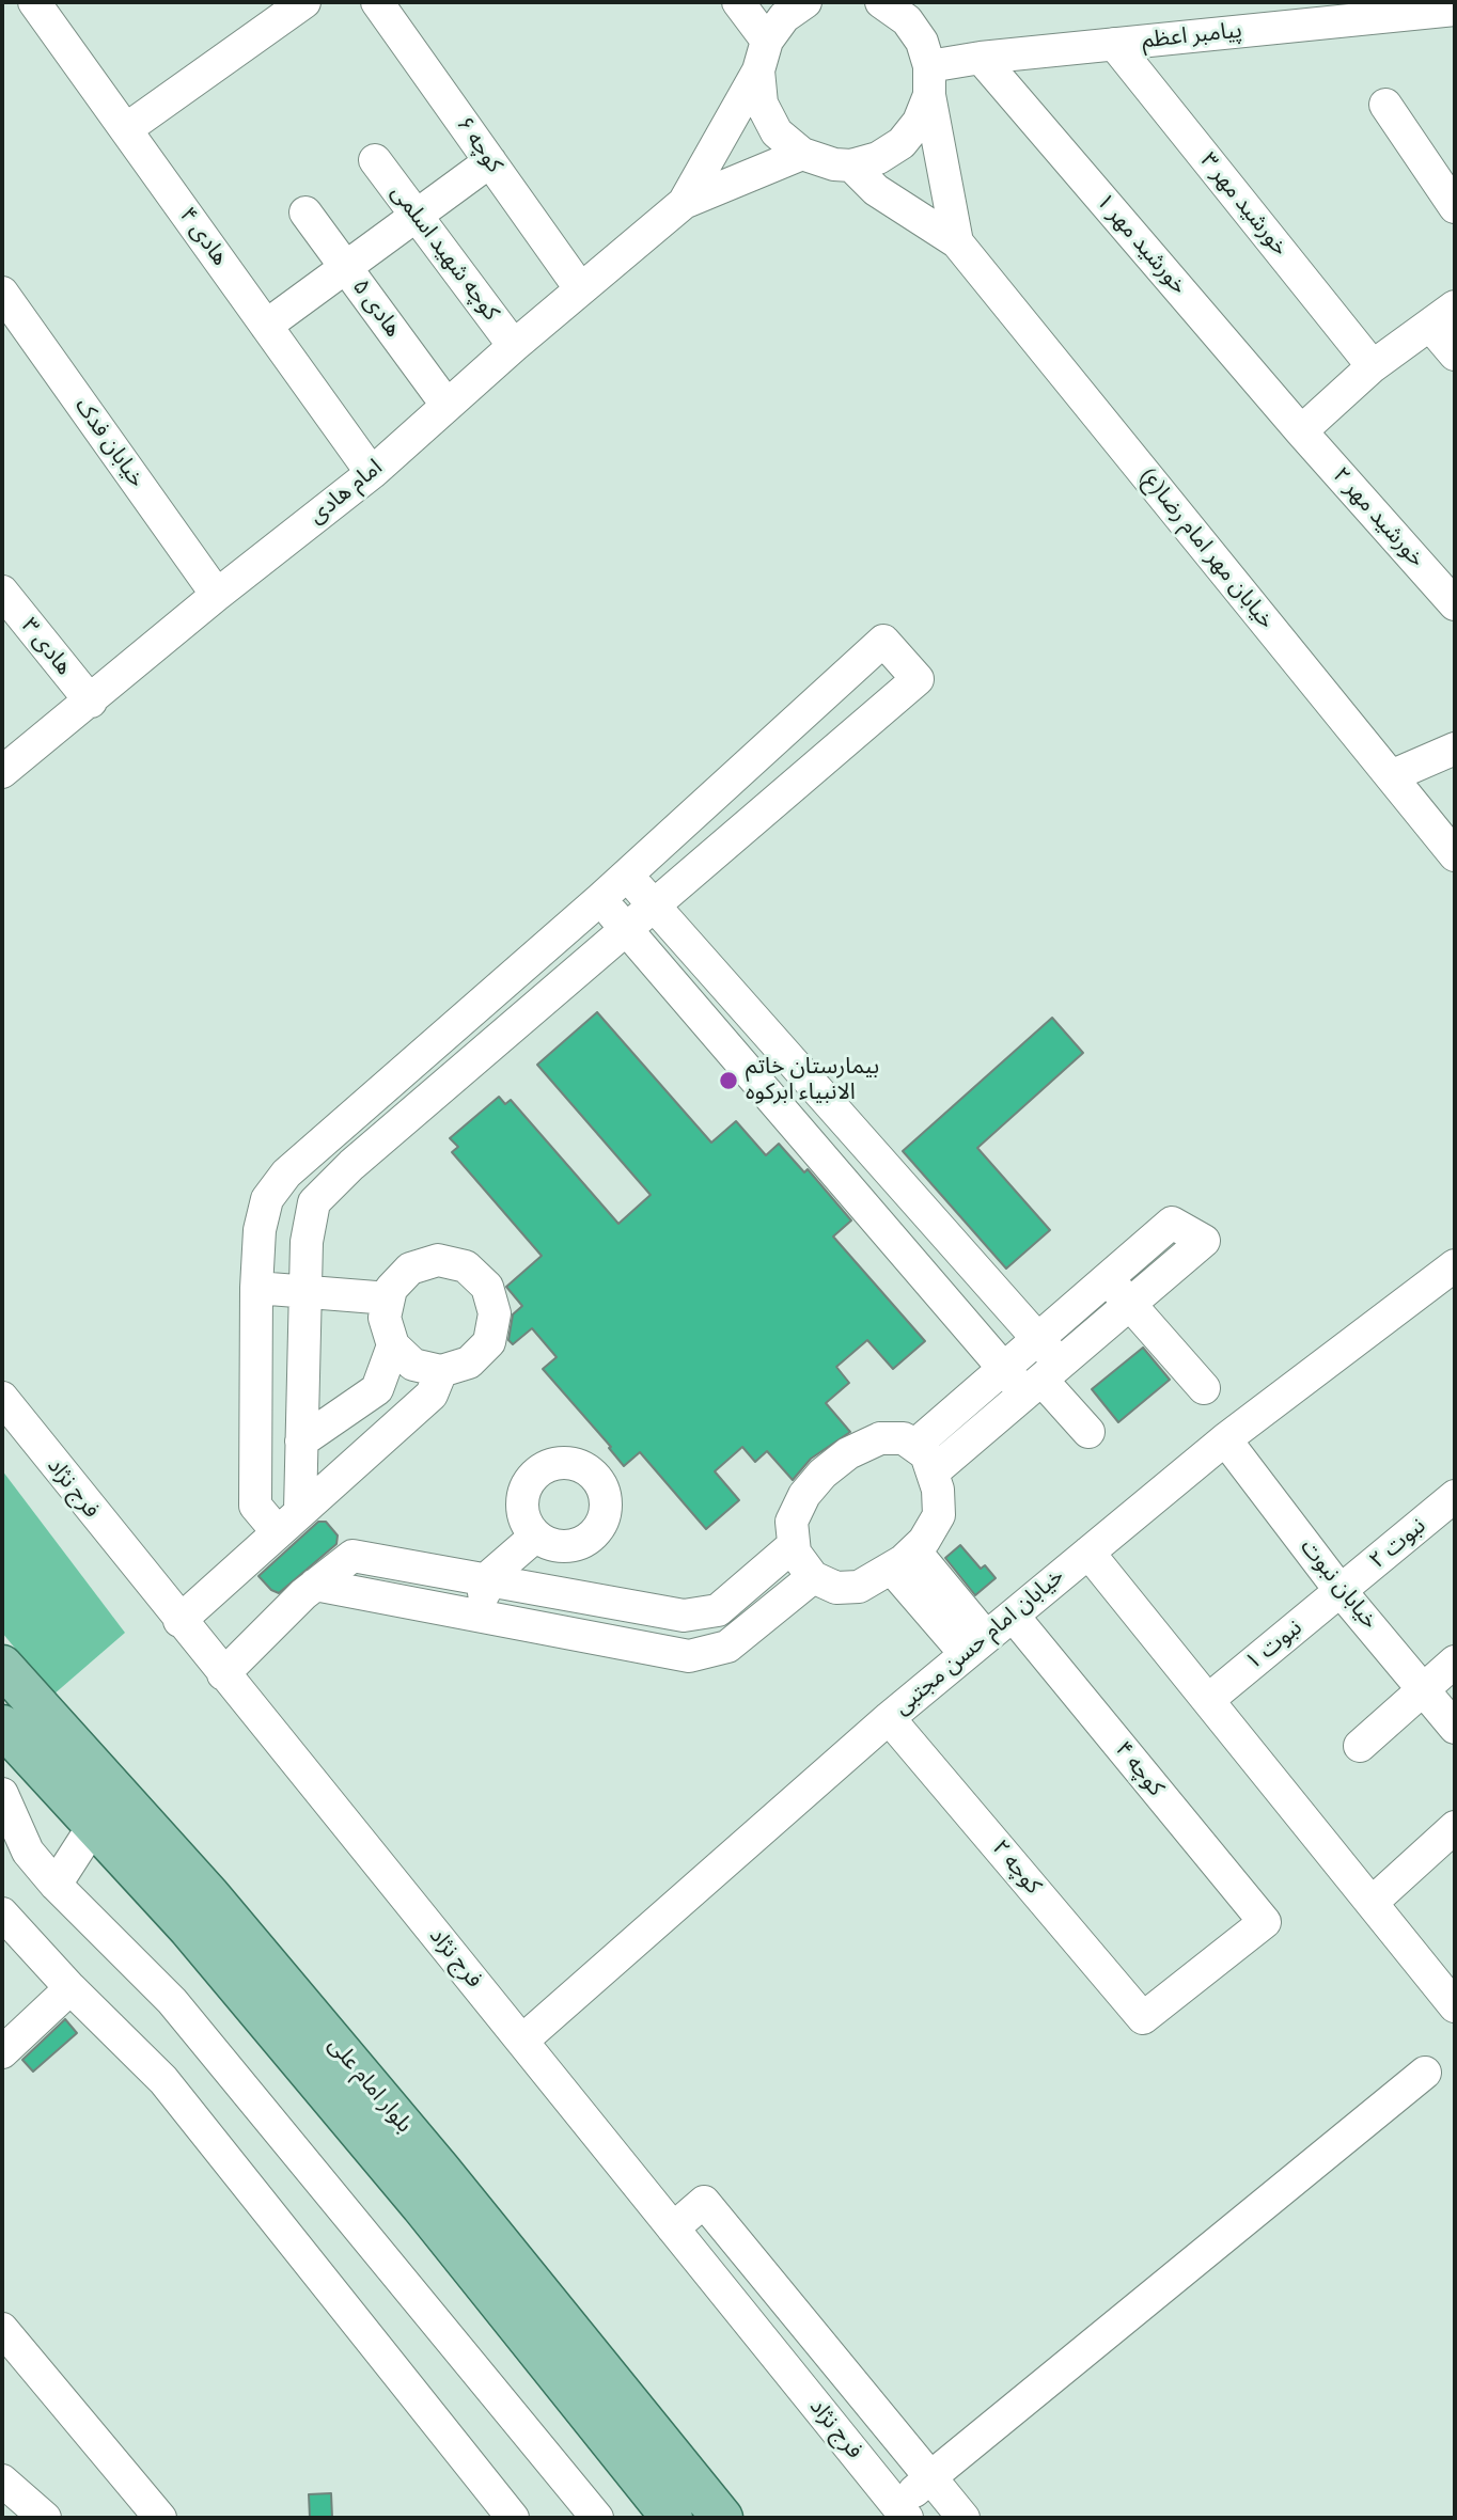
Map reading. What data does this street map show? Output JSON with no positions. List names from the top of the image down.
{
  "streets": {
    "main road": ["بلوار امام علی"],
    "street": [
      "پیامبر اعظم",
      "کوچه ۶",
      "خورشید مهر ۳",
      "هادی ۴",
      "خورشید مهر ۱",
      "کوچه شهید اسلمی",
      "هادی ۵",
      "خیابان فدک",
      "امام هادی",
      "خورشید مهر ۲",
      "خیابان مهر امام رضا(ع)",
      "هادی ۳",
      "فرج نژاد",
      "نبوت ۲",
      "خیابان نبوت",
      "خیابان امام حسن مجتبی",
      "نبوت ۱",
      "کوچه ۴",
      "کوچه ۲"
    ]
  },
  "crossings": [
    ["پیامبر اعظم", "خورشید مهر ۳"],
    ["پیامبر اعظم", "خورشید مهر ۱"],
    ["کوچه ۶", "امام هادی"],
    ["هادی ۴", "امام هادی"],
    ["خورشید مهر ۱", "خورشید مهر ۲"],
    ["کوچه شهید اسلمی", "امام هادی"],
    ["هادی ۵", "امام هادی"],
    ["خیابان فدک", "امام هادی"],
    ["امام هادی", "هادی ۳"],
    ["فرج نژاد", "خیابان امام حسن مجتبی"],
    ["نبوت ۲", "خیابان نبوت"],
    ["نبوت ۲", "نبوت ۱"],
    ["خیابان نبوت", "خیابان امام حسن مجتبی"],
    ["خیابان نبوت", "نبوت ۱"],
    ["خیابان امام حسن مجتبی", "کوچه ۴"],
    ["خیابان امام حسن مجتبی", "کوچه ۲"],
    ["کوچه ۴", "کوچه ۲"]
  ],
  "places": ["بیمارستان خاتم الانبیاء ابرکوه"]
}
